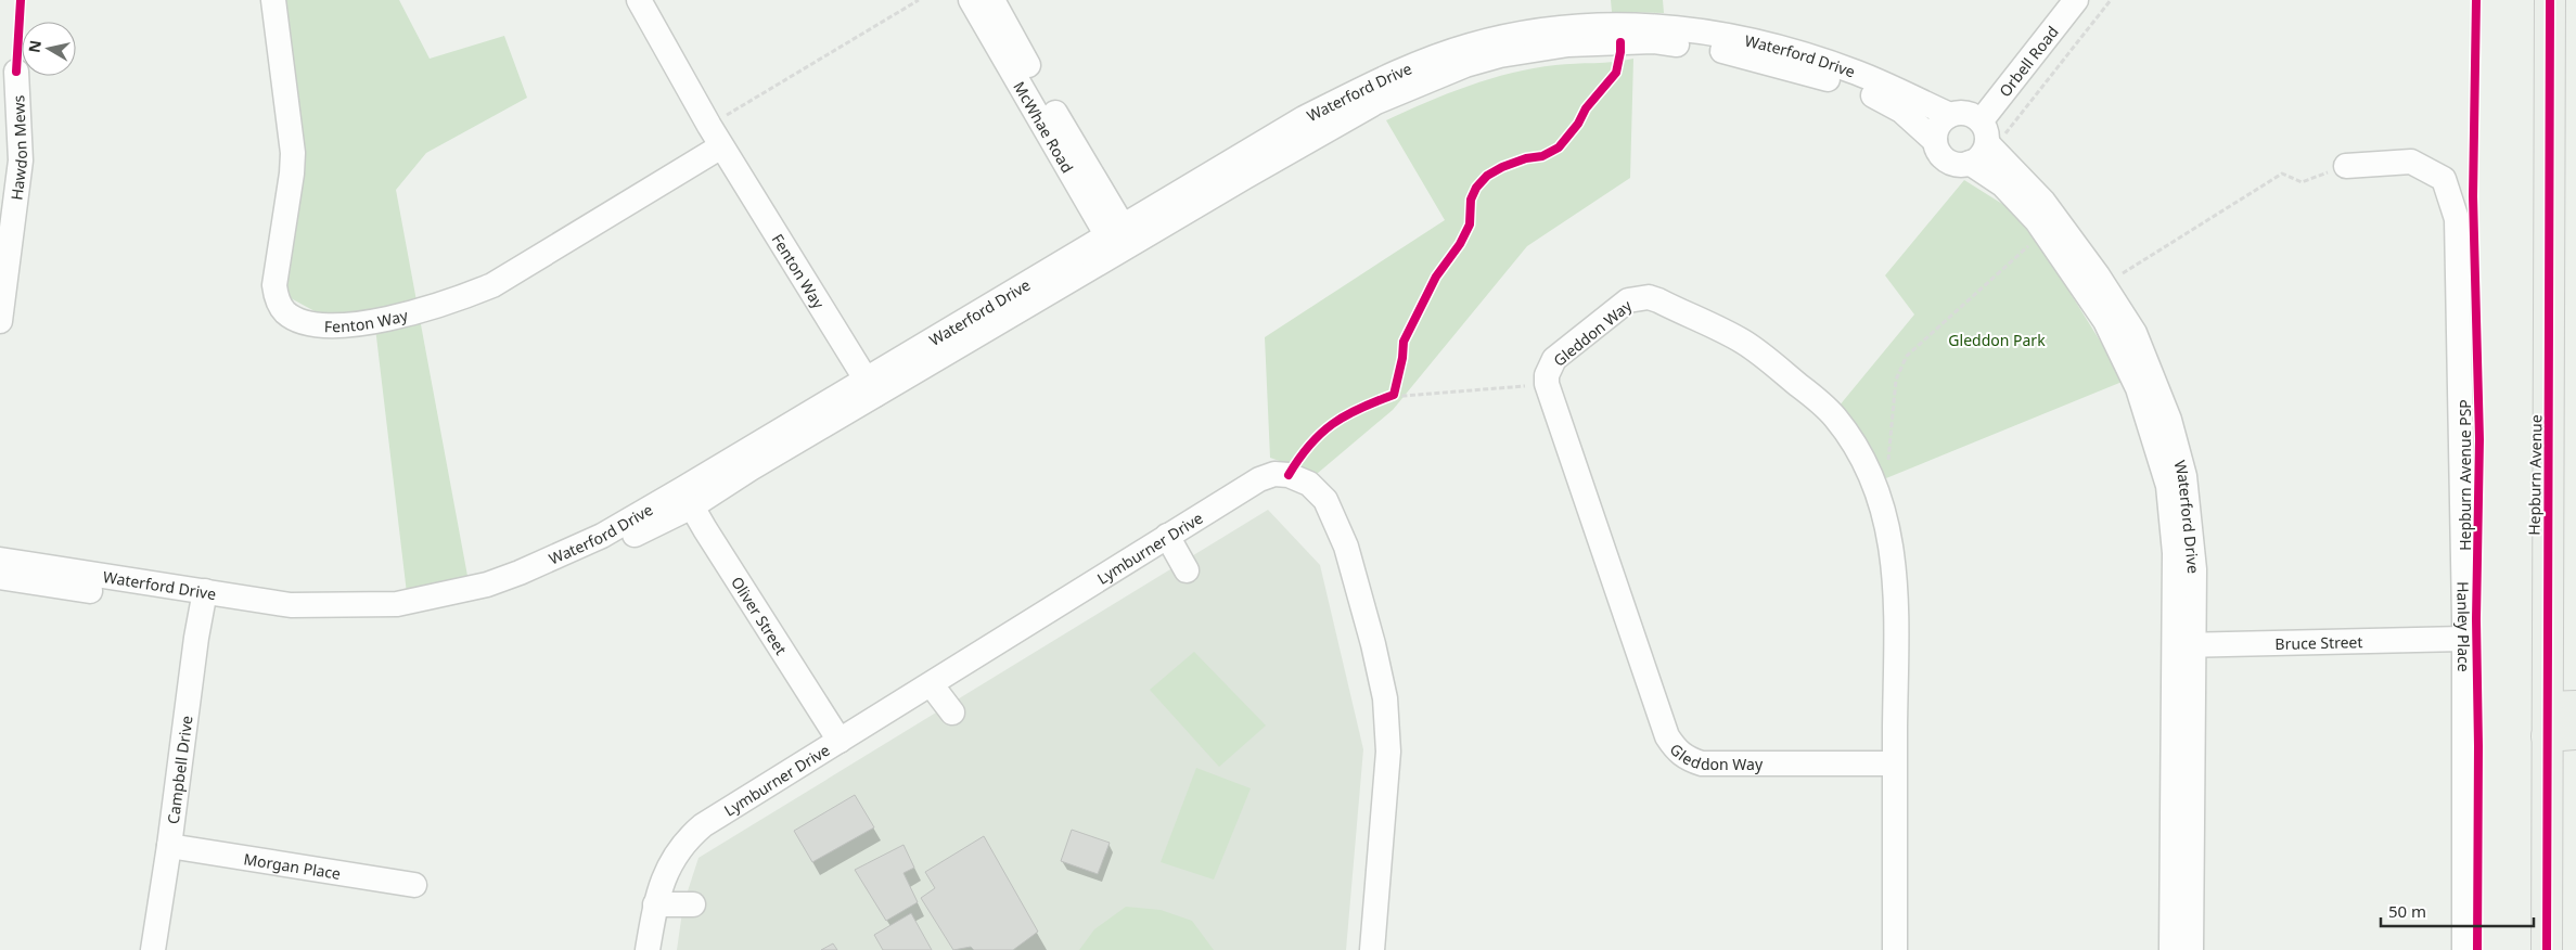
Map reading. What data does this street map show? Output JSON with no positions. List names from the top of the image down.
{
  "streets": {
    "main road": ["Hepburn Avenue"],
    "street": [
      "Waterford Drive",
      "Orbell Road",
      "McWhae Road",
      "Hawdon Mews",
      "Fenton Way",
      "Gleddon Way",
      "Lymburner Drive",
      "Oliver Street",
      "Hanley Place",
      "Bruce Street",
      "Campbell Drive",
      "Morgan Place"
    ],
    "cycle path": ["Hepburn Avenue PSP"]
  },
  "crossings": [
    ["Waterford Drive", "Orbell Road"],
    ["Waterford Drive", "McWhae Road"],
    ["Waterford Drive", "Fenton Way"],
    ["Waterford Drive", "Oliver Street"],
    ["Waterford Drive", "Bruce Street"],
    ["Waterford Drive", "Campbell Drive"],
    ["Lymburner Drive", "Oliver Street"],
    ["Hanley Place", "Bruce Street"],
    ["Campbell Drive", "Morgan Place"]
  ],
  "parks": ["Gleddon Park"],
  "scale_bar": "50 m",
  "north": "left"
}
